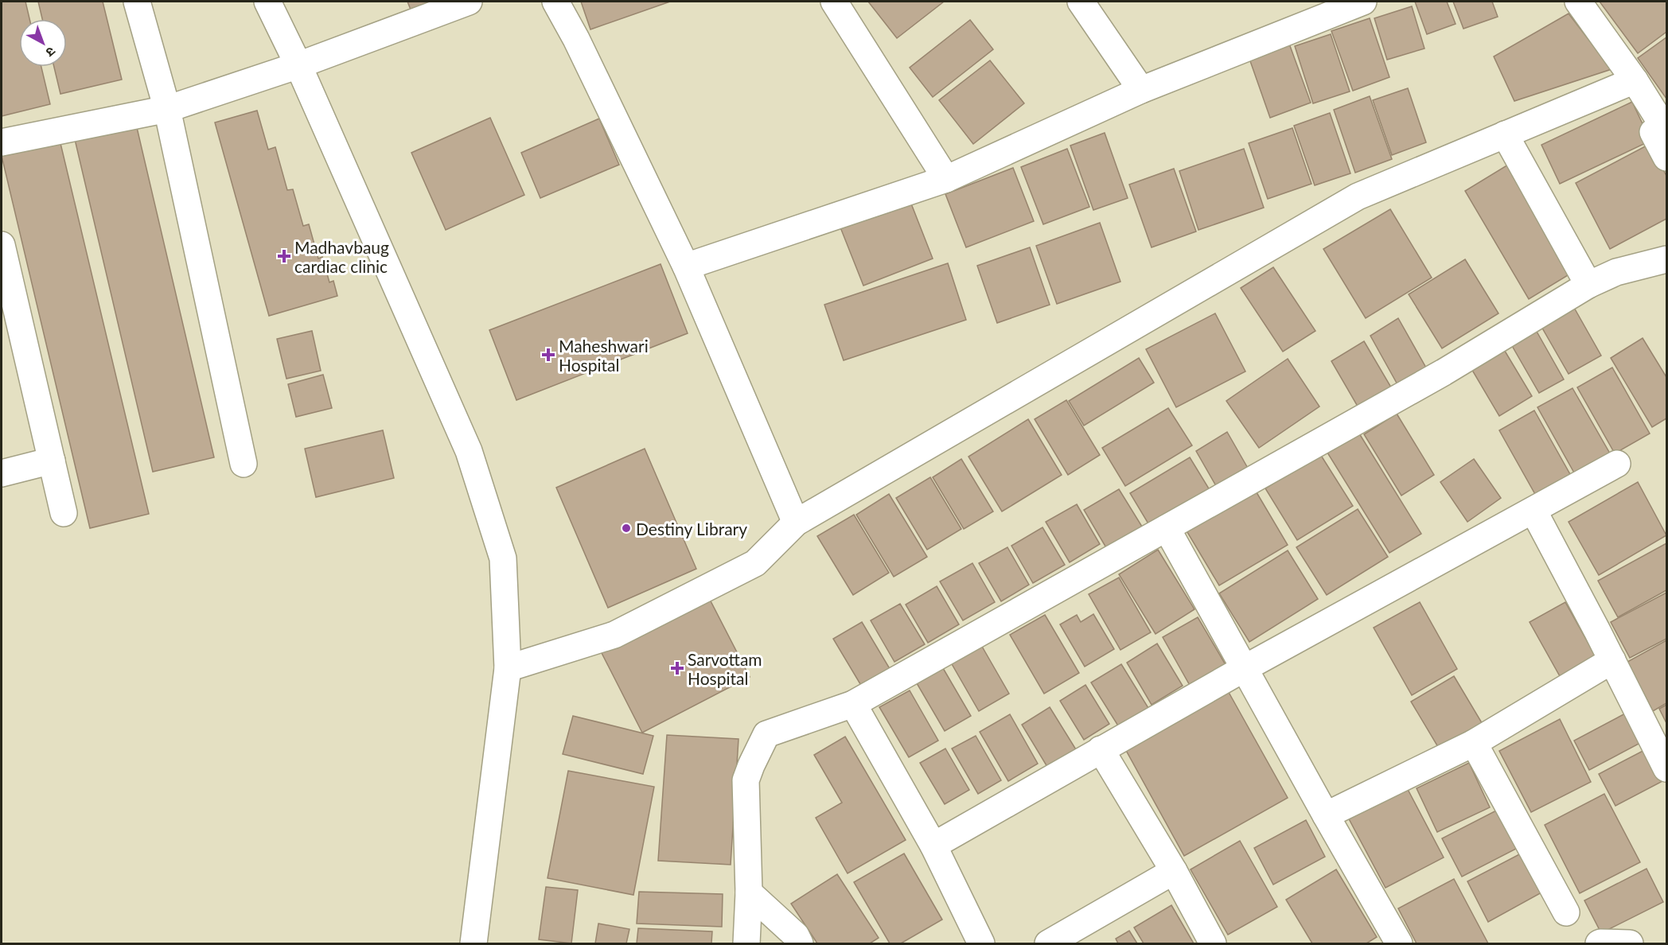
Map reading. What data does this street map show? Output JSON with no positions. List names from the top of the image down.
{
  "places": {
    "health": ["Madhavbaug cardiac clinic", "Maheshwari Hospital", "Sarvottam Hospital"],
    "other": ["Destiny Library"]
  },
  "north": "bottom right"
}
